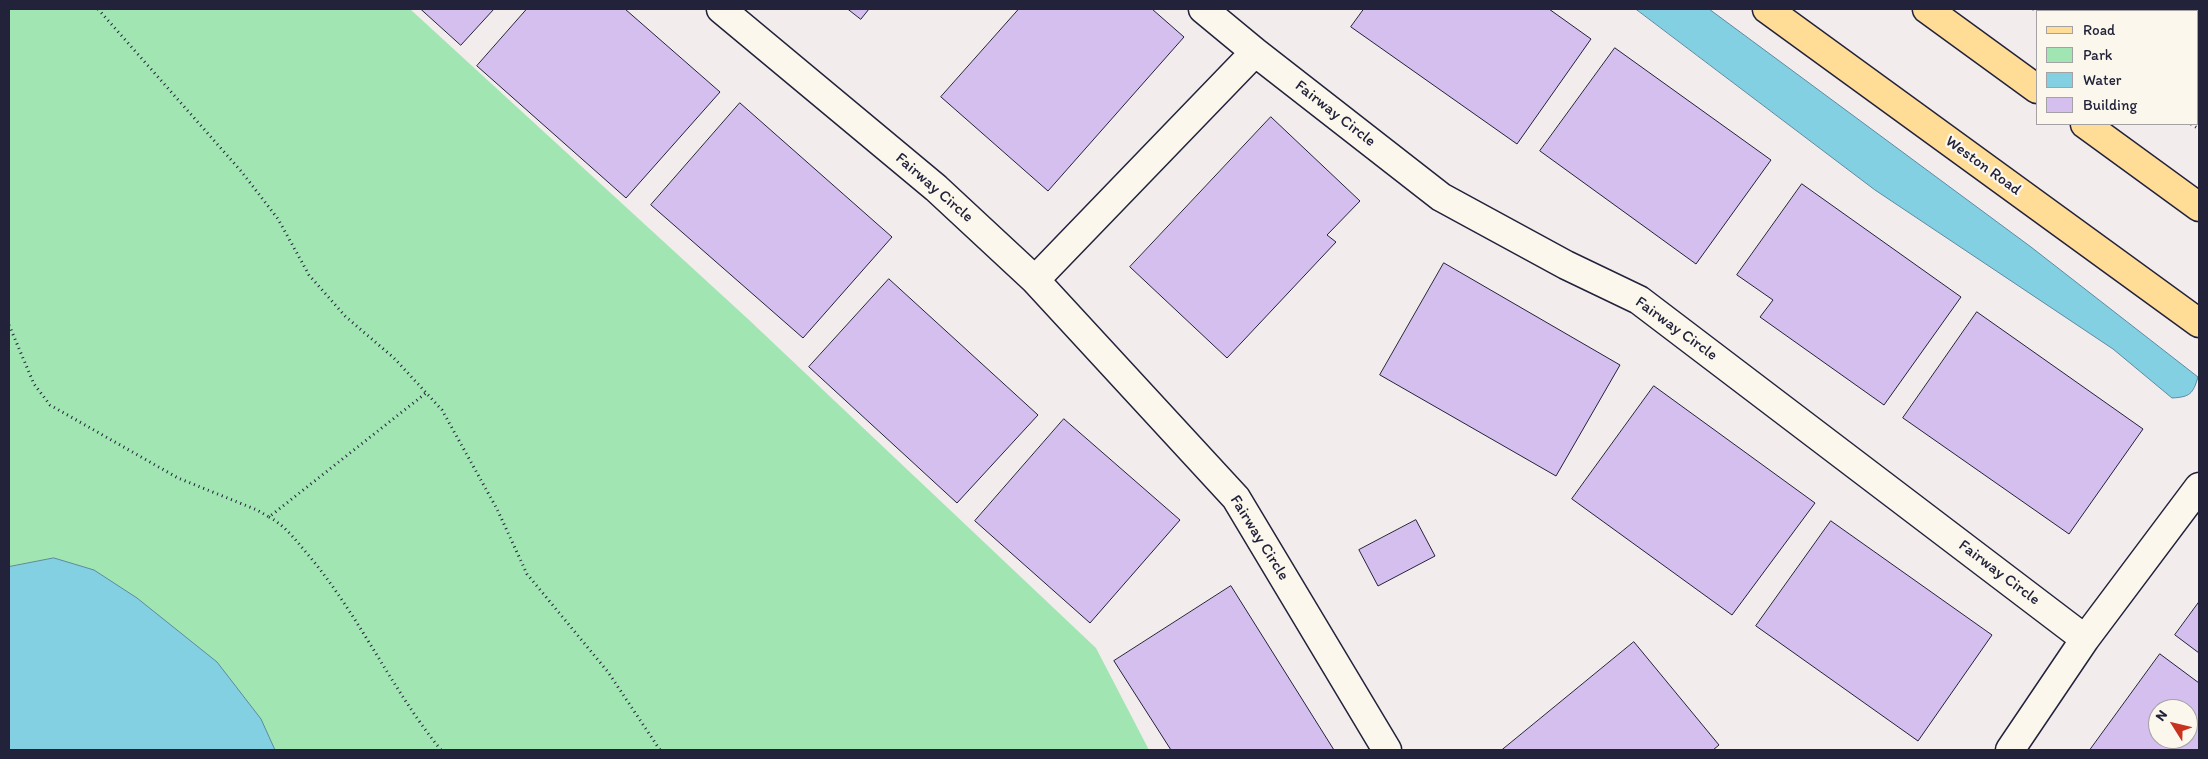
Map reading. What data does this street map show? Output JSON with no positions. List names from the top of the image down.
{
  "streets": {
    "main road": ["Weston Road"],
    "street": ["Fairway Circle"]
  },
  "legend": [
    "Road",
    "Park",
    "Water",
    "Building"
  ],
  "north": "top left"
}
